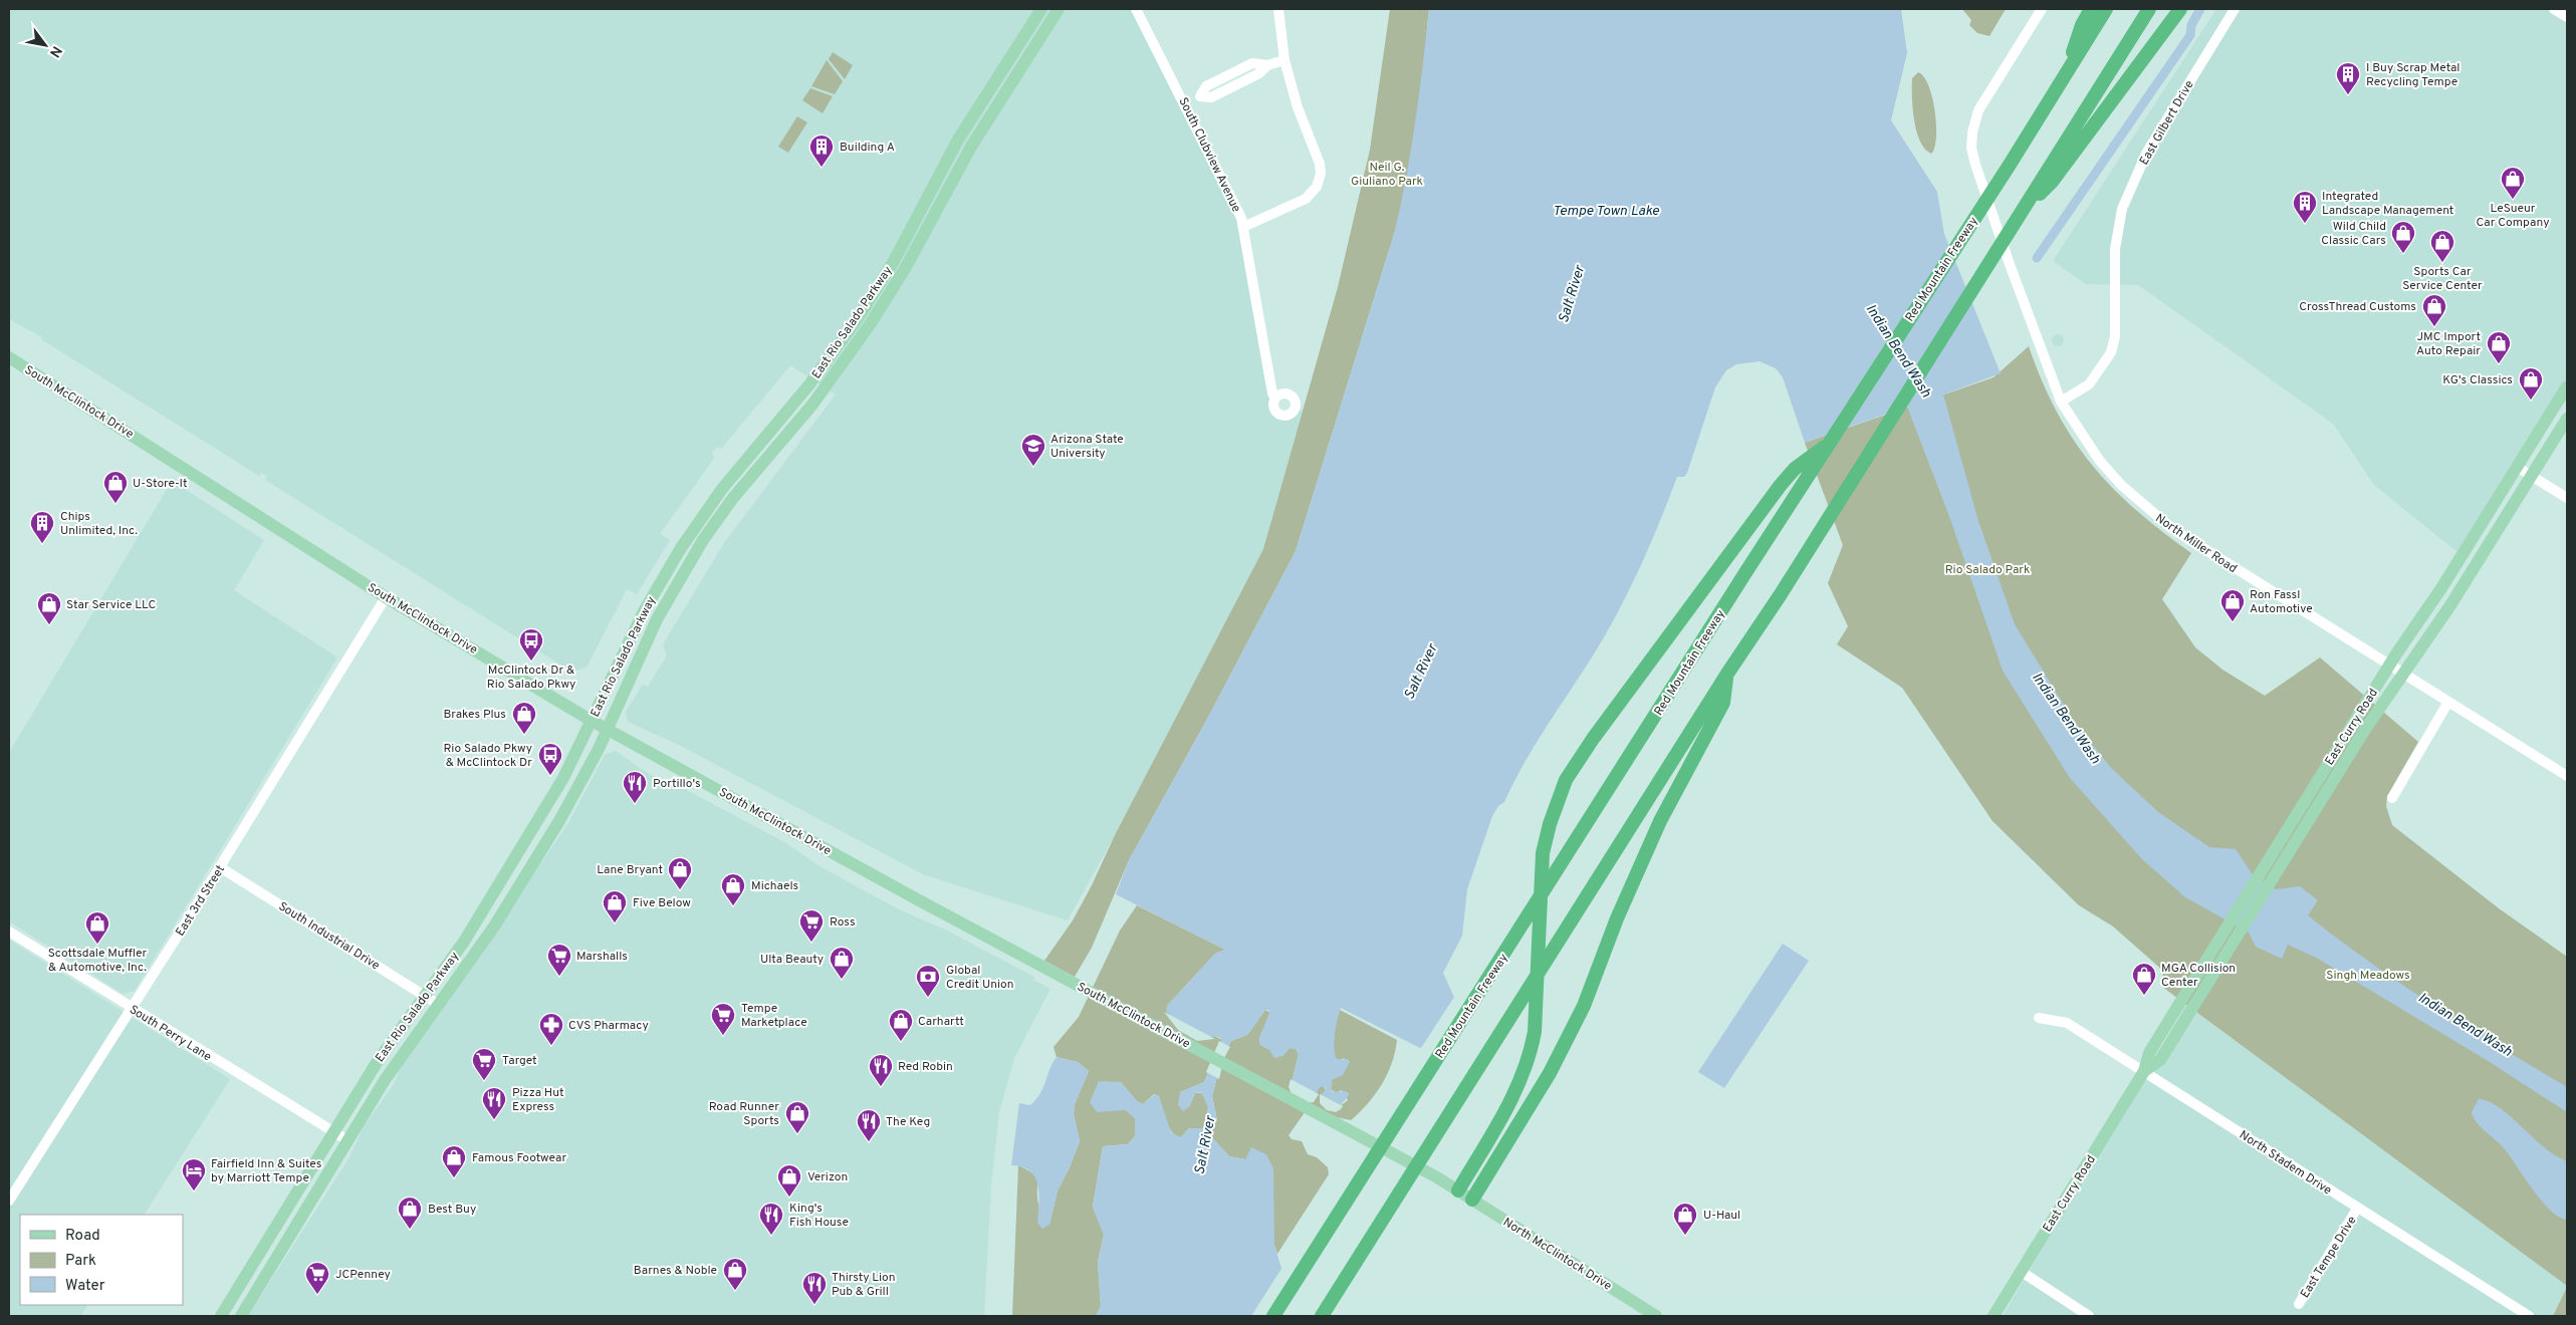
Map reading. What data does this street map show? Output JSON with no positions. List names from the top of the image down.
{
  "streets": {
    "highway": ["Red Mountain Freeway"],
    "main road": [
      "East Rio Salado Parkway",
      "South McClintock Drive",
      "East Curry Road",
      "North McClintock Drive"
    ],
    "street": [
      "East Gilbert Drive",
      "South Clubview Avenue",
      "North Miller Road",
      "East 3rd Street",
      "South Industrial Drive",
      "South Perry Lane",
      "North Stadem Drive",
      "East Tempe Drive"
    ]
  },
  "crossings": [
    ["East Gilbert Drive", "North Miller Road"],
    ["East Rio Salado Parkway", "South McClintock Drive"],
    ["East Rio Salado Parkway", "South Industrial Drive"],
    ["East Rio Salado Parkway", "South Perry Lane"],
    ["South McClintock Drive", "East 3rd Street"],
    ["South McClintock Drive", "North McClintock Drive"],
    ["North Miller Road", "East Curry Road"],
    ["East Curry Road", "North Stadem Drive"],
    ["East 3rd Street", "South Industrial Drive"],
    ["East 3rd Street", "South Perry Lane"],
    ["North Stadem Drive", "East Tempe Drive"]
  ],
  "water": ["Tempe Town Lake", "Salt River", "Indian Bend Wash"],
  "parks": ["Neil G. Giuliano Park", "Rio Salado Park", "Singh Meadows"],
  "places": {
    "building": [
      "I Buy Scrap Metal Recycling Tempe",
      "Building A",
      "Integrated Landscape Management",
      "Chips Unlimited, Inc."
    ],
    "shop": [
      "LeSueur Car Company",
      "Wild Child Classic Cars",
      "Sports Car Service Center",
      "CrossThread Customs",
      "JMC Import Auto Repair",
      "KG's Classics",
      "U-Store-It",
      "Ron Fassl Automotive",
      "Star Service LLC",
      "Brakes Plus",
      "Lane Bryant",
      "Michaels",
      "Five Below",
      "Scottsdale Muffler & Automotive, Inc.",
      "Ulta Beauty",
      "MGA Collision Center",
      "Carhartt",
      "Road Runner Sports",
      "Famous Footwear",
      "Verizon",
      "Best Buy",
      "U-Haul",
      "Barnes & Noble"
    ],
    "school or university": ["Arizona State University"],
    "bus stop": ["McClintock Dr & Rio Salado Pkwy", "Rio Salado Pkwy & McClintock Dr"],
    "restaurant": [
      "Portillo's",
      "Red Robin",
      "Pizza Hut Express",
      "The Keg",
      "King's Fish House",
      "Thirsty Lion Pub & Grill"
    ],
    "supermarket": [
      "Ross",
      "Marshalls",
      "Tempe Marketplace",
      "Target",
      "JCPenney"
    ],
    "bank": ["Global Credit Union"],
    "pharmacy": ["CVS Pharmacy"],
    "hotel": ["Fairfield Inn & Suites by Marriott Tempe"]
  },
  "legend": ["Road", "Park", "Water"],
  "north": "bottom right"
}
